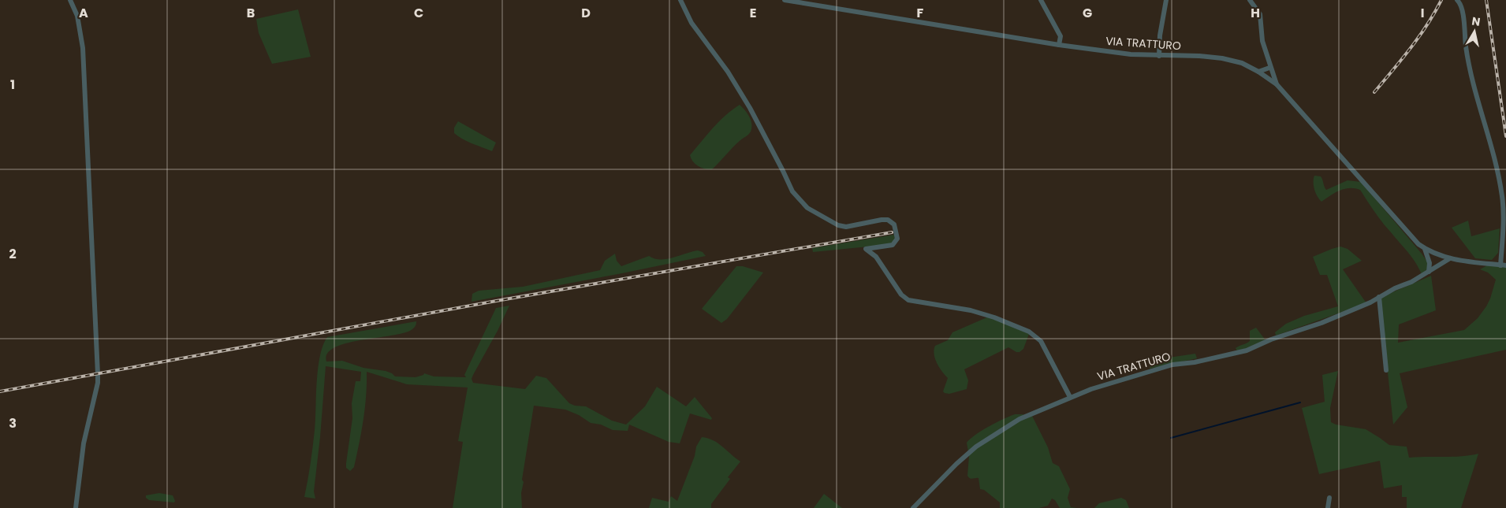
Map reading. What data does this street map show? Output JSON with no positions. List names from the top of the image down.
{
  "streets": {
    "street": ["VIA TRATTURO"]
  },
  "north": "top",
  "grid": {
    "columns": [
      "A",
      "B",
      "C",
      "D",
      "E",
      "F",
      "G",
      "H",
      "I"
    ],
    "rows": ["1", "2", "3"]
  }
}
